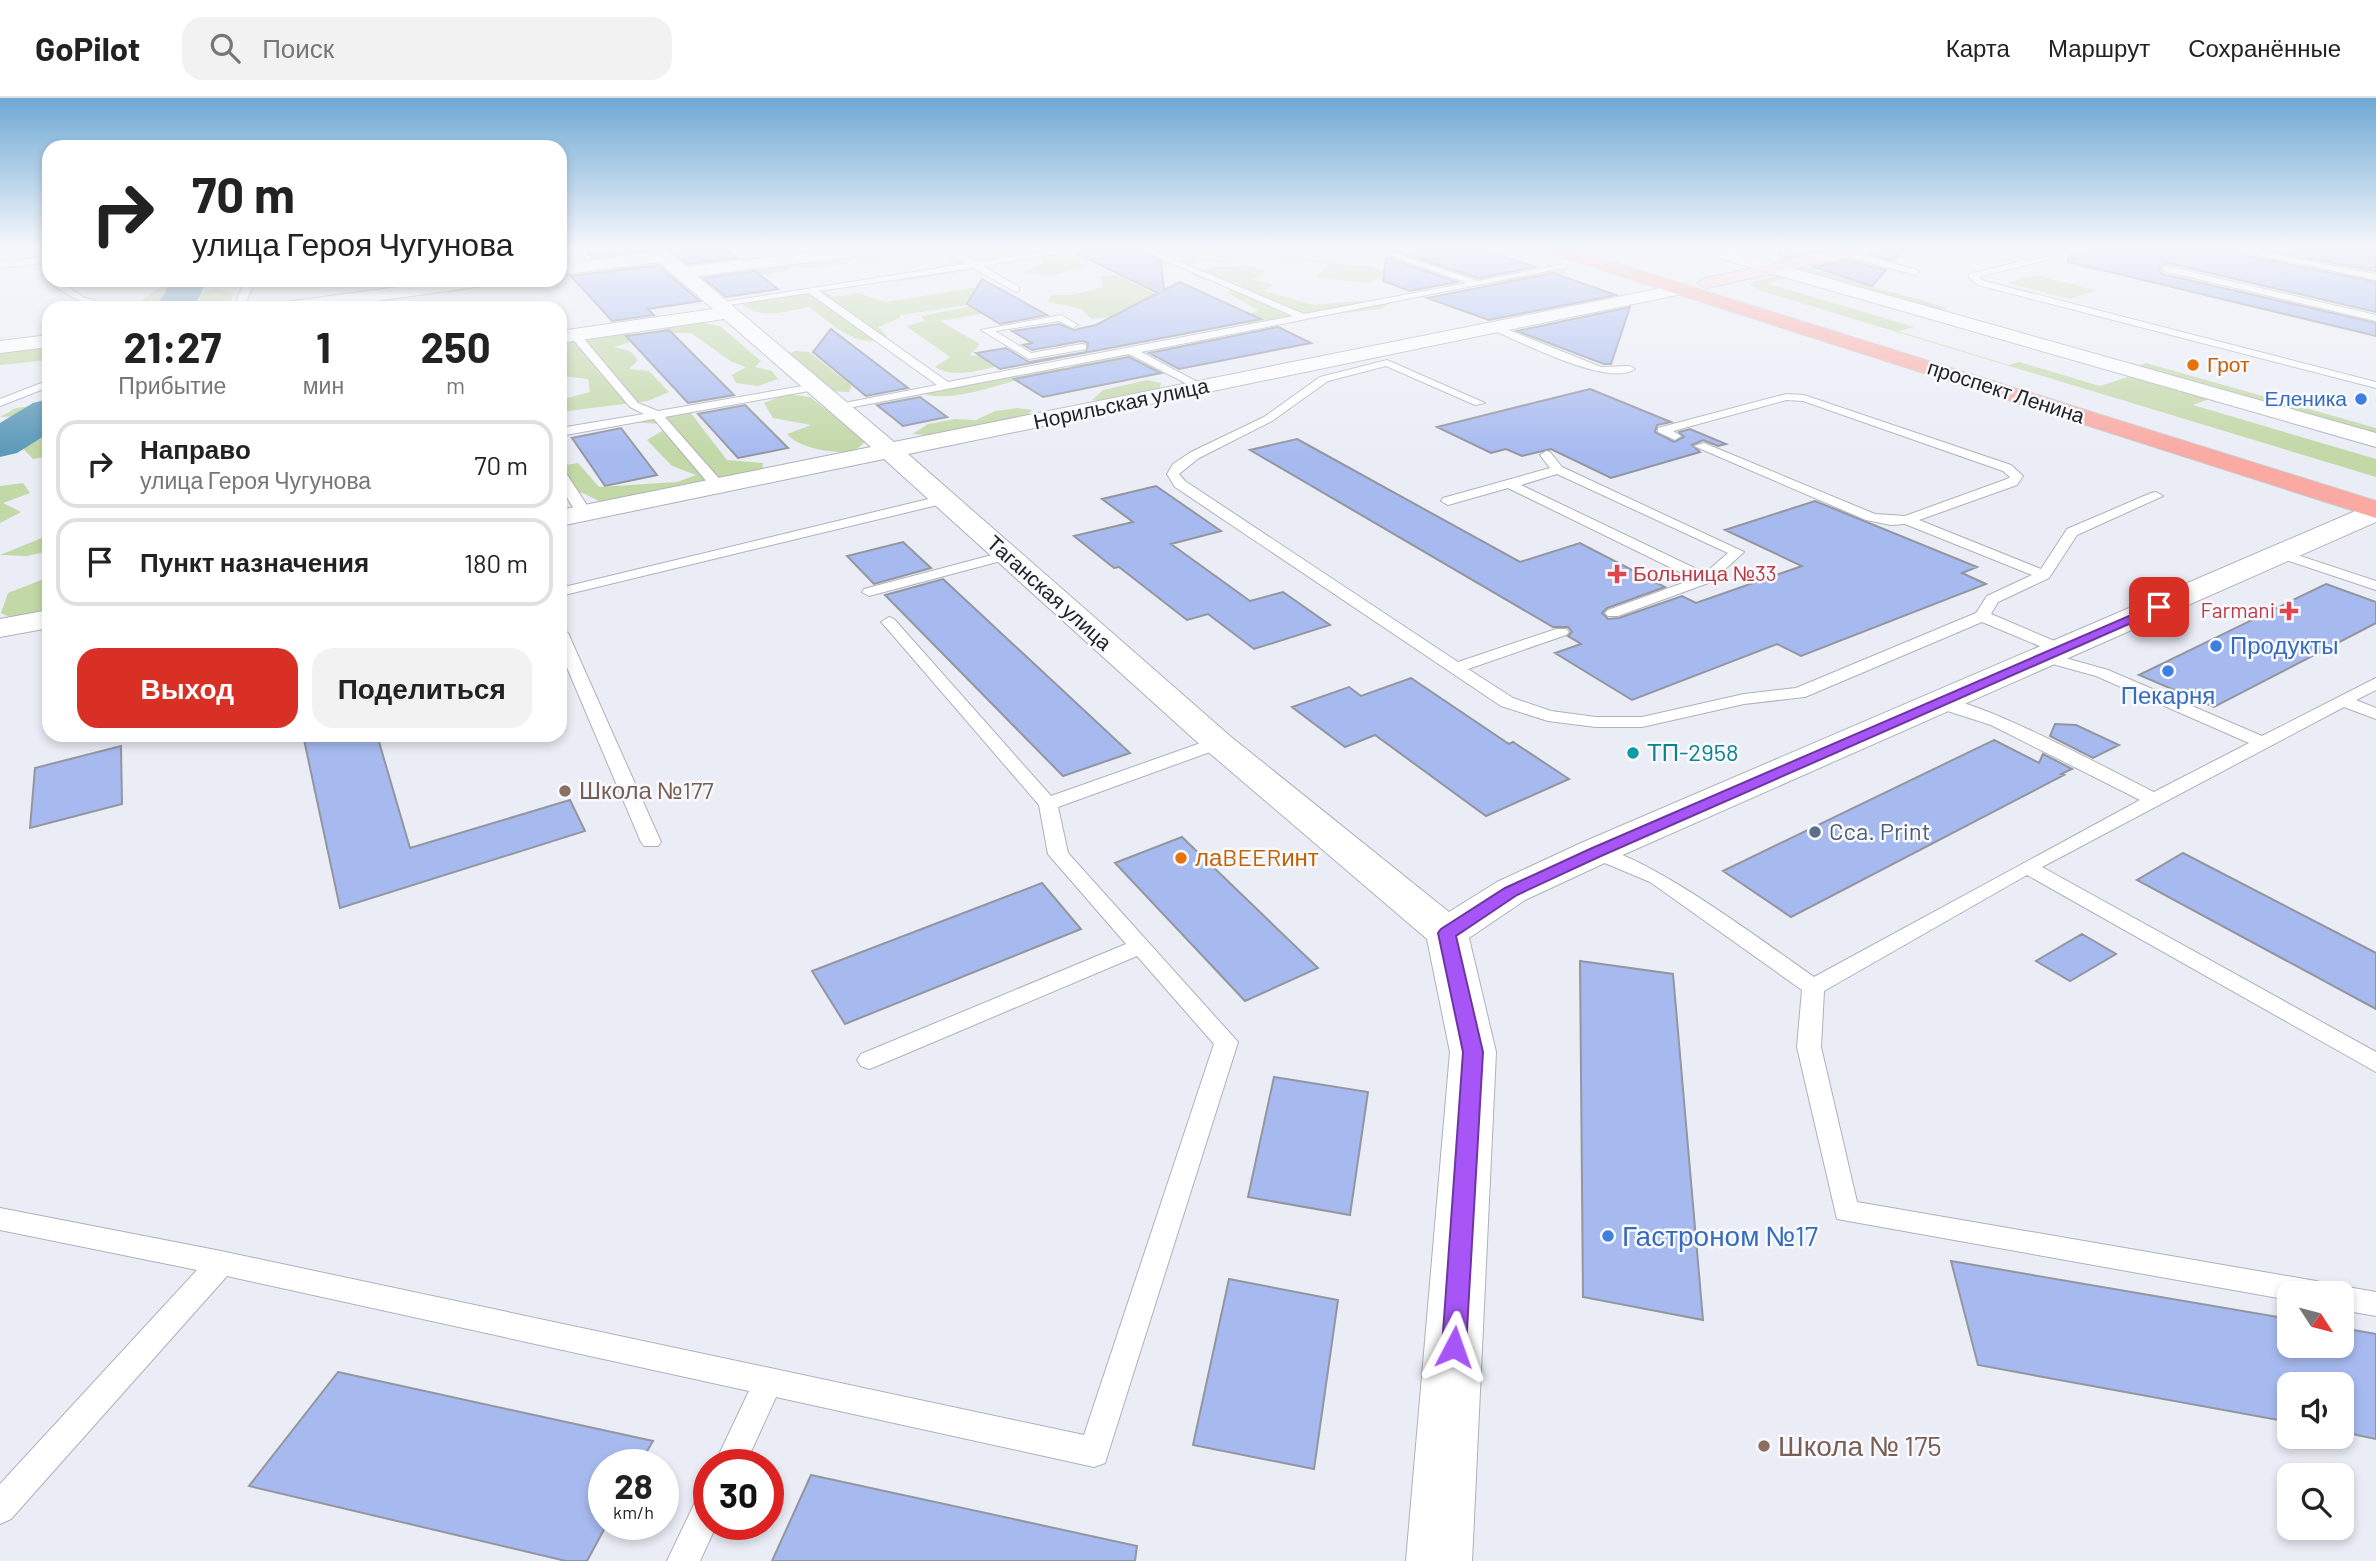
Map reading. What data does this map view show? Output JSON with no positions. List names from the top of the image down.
{
  "streets": {
    "main road": ["проспект Ленина"],
    "street": ["Норильская улица", "Таганская улица"]
  },
  "crossings": [
    ["Норильская улица", "Таганская улица"]
  ],
  "places": {
    "other": [
      "Грот",
      "Еленика",
      "Продукты",
      "Пекарня",
      "ТП-2958",
      "Школа №177",
      "Cca. Print",
      "лаBEERинт",
      "Гастроном №17",
      "Школа № 175"
    ],
    "health": ["Больница №33", "Farmani"]
  },
  "north": "bottom right",
  "page": {
    "header": "GoPilot",
    "search": "Поиск",
    "nav": ["Карта", "Маршрут", "Сохранённые"],
    "turn": ["70 m", "улица Героя Чугунова"],
    "eta": [
      "21:27",
      "Прибытие",
      "1",
      "мин",
      "250",
      "m"
    ],
    "list": [
      {
        "name": "Направо",
        "note": "улица Героя Чугунова",
        "value": "70 m"
      },
      {
        "name": "Пункт назначения",
        "value": "180 m"
      }
    ],
    "buttons": ["Выход", "Поделиться"],
    "speed": "28 km/h",
    "limit": "30"
  }
}
